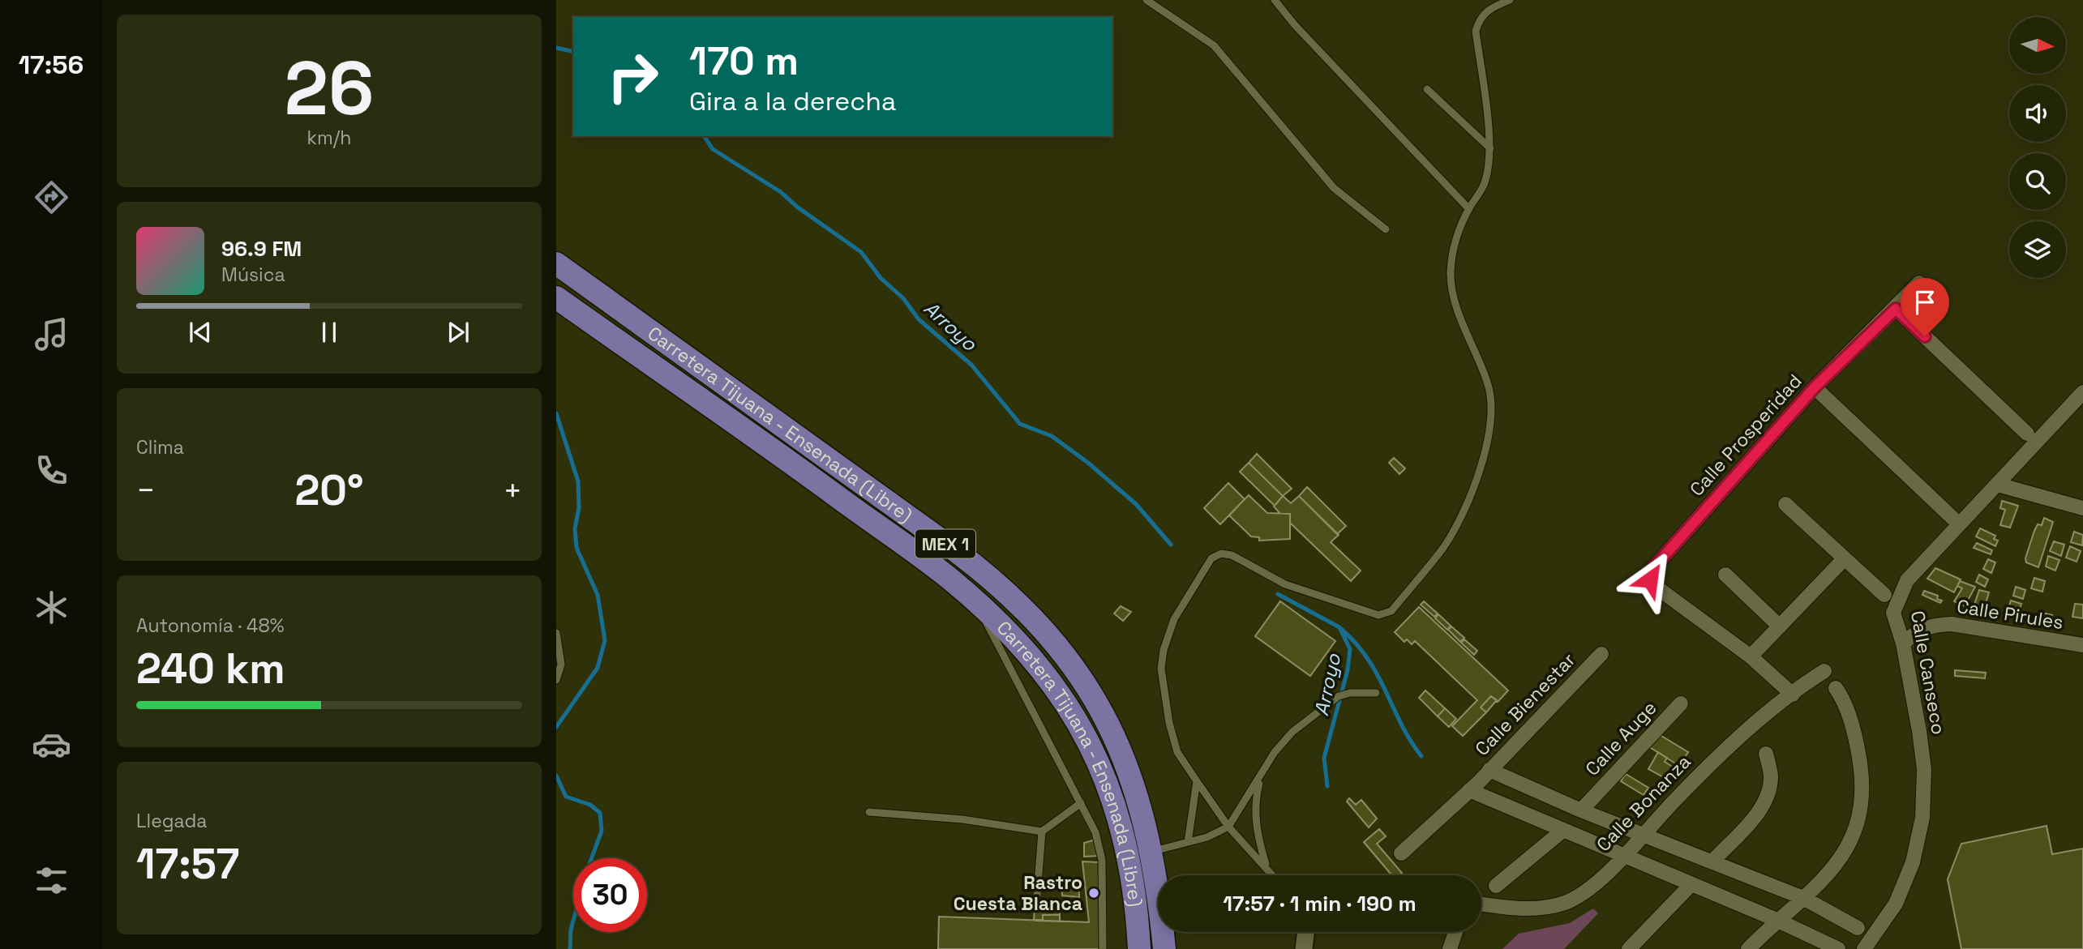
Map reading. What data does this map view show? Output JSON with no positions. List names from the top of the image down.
{
  "streets": {
    "highway": ["Carretera Tijuana - Ensenada (Libre)", "MEX 1"],
    "street": [
      "Calle Prosperidad",
      "Calle Pirules",
      "Calle Canseco",
      "Calle Bienestar",
      "Calle Auge",
      "Calle Bonanza"
    ]
  },
  "crossings": [
    ["Calle Pirules", "Calle Canseco"]
  ],
  "water": ["Arroyo"],
  "places": ["Rastro Cuesta Blanca"],
  "north": "right",
  "page": {
    "tabs": "17:56",
    "tile": [
      ["26", "km/h"],
      "Clima",
      ["Autonomía · 48%", "240 km"],
      ["Llegada", "17:57"]
    ],
    "turn": ["170 m", "Gira a la derecha"],
    "song": ["96.9 FM", "Música"],
    "heat": ["−", "20°", "+"],
    "limit": "30",
    "trip": "17:57 · 1 min · 190 m"
  }
}
